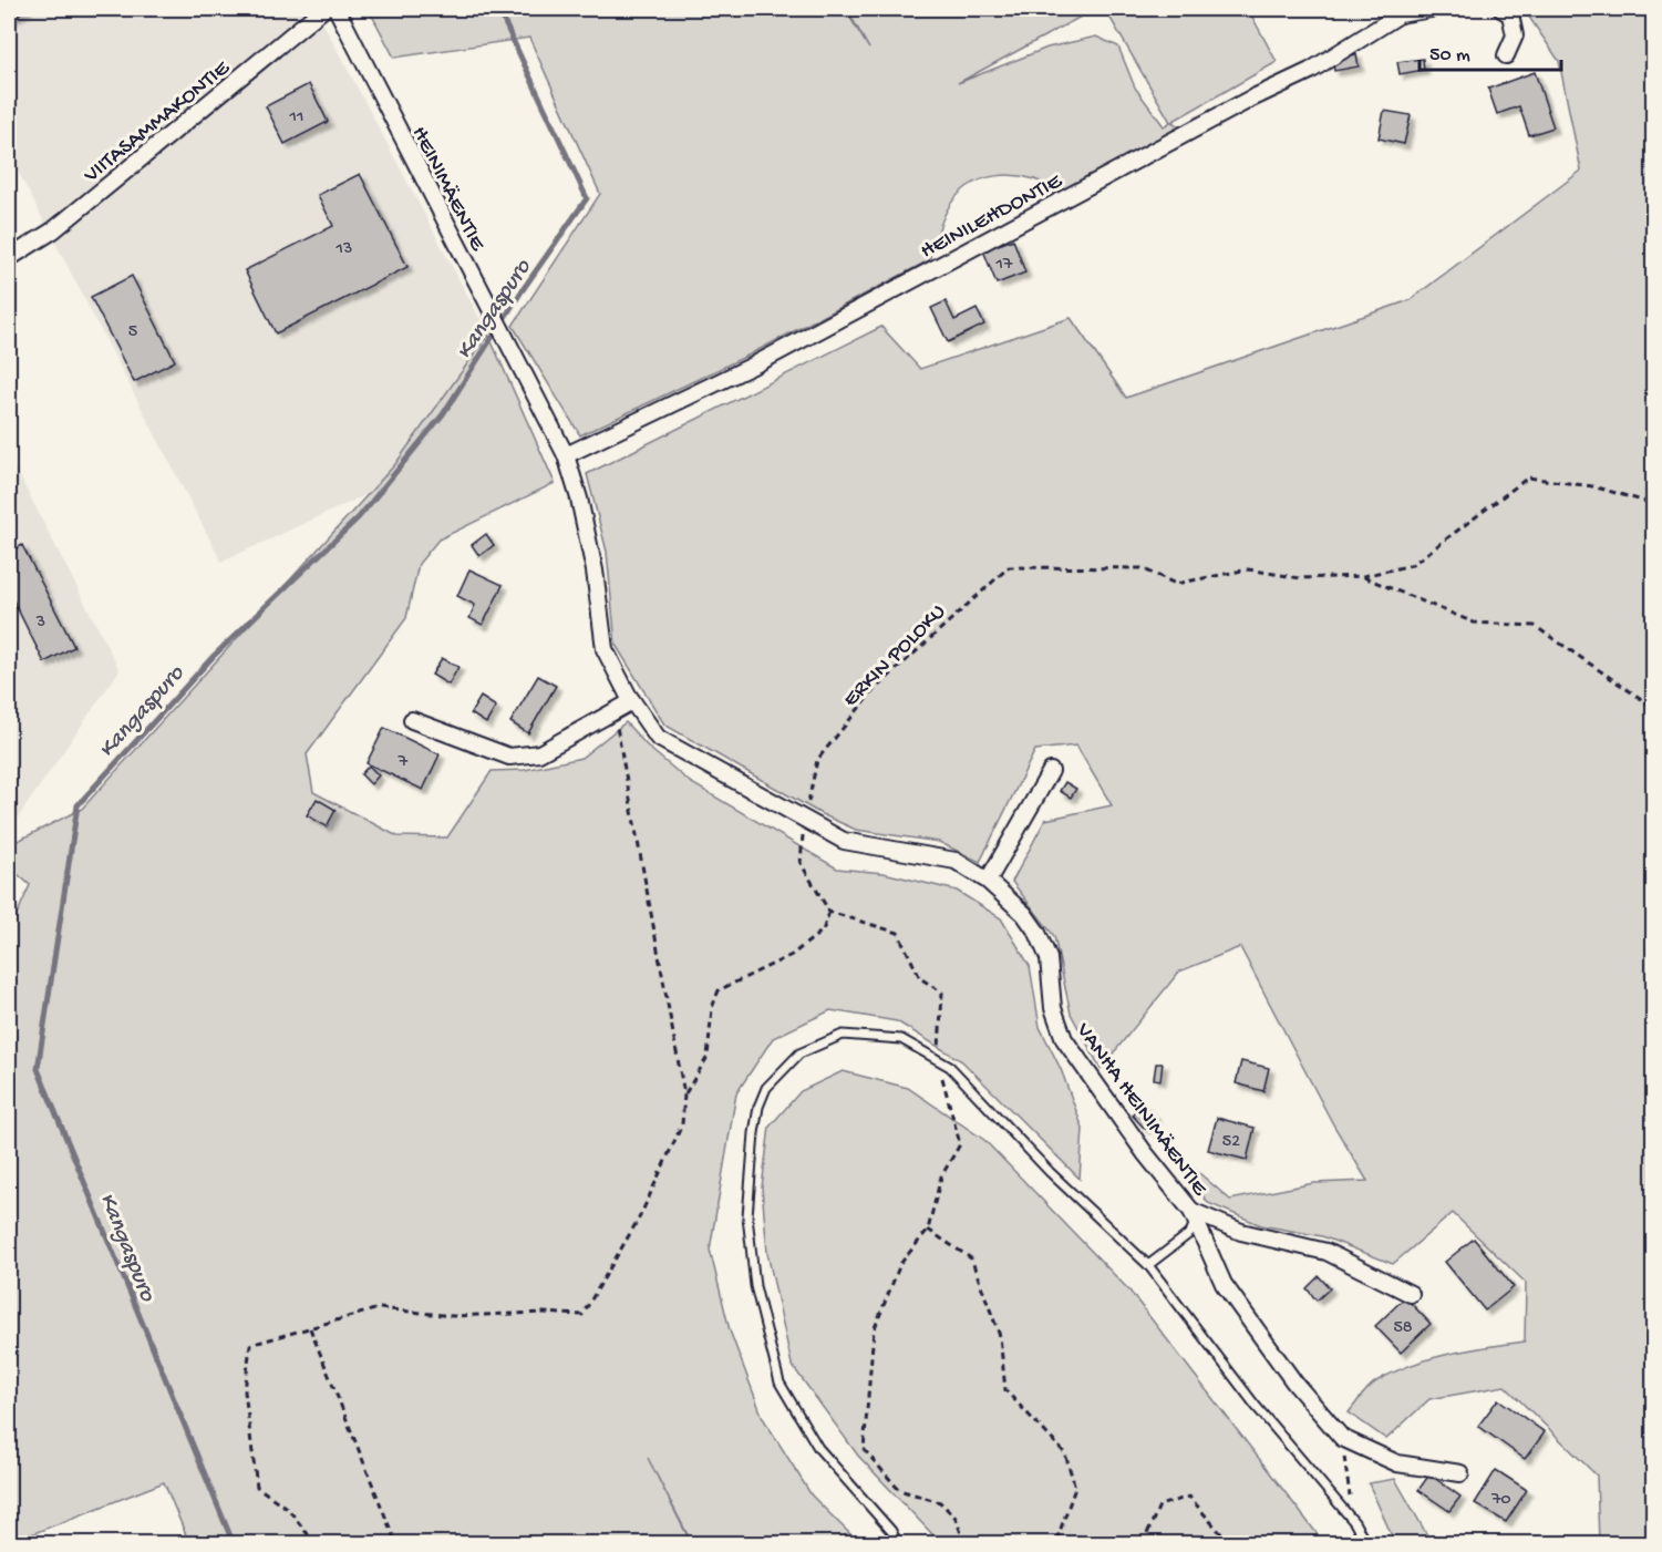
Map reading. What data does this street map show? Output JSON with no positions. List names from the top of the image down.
{
  "streets": {
    "street": [
      "VIITASAMMAKONTIE",
      "HEINIMÄENTIE",
      "HEINILEHDONTIE",
      "VANHA HEINIMÄENTIE"
    ],
    "path": ["ERKIN POLOKU"]
  },
  "crossings": [
    ["HEINIMÄENTIE", "HEINILEHDONTIE"],
    ["HEINIMÄENTIE", "VANHA HEINIMÄENTIE"],
    ["HEINILEHDONTIE", "VANHA HEINIMÄENTIE"],
    ["ERKIN POLOKU", "VANHA HEINIMÄENTIE"]
  ],
  "water": ["Kangaspuro"],
  "house_numbers": [
    "11",
    "13",
    "17",
    "5",
    "3",
    "7",
    "52",
    "58",
    "70"
  ],
  "scale_bar": "50 m"
}
